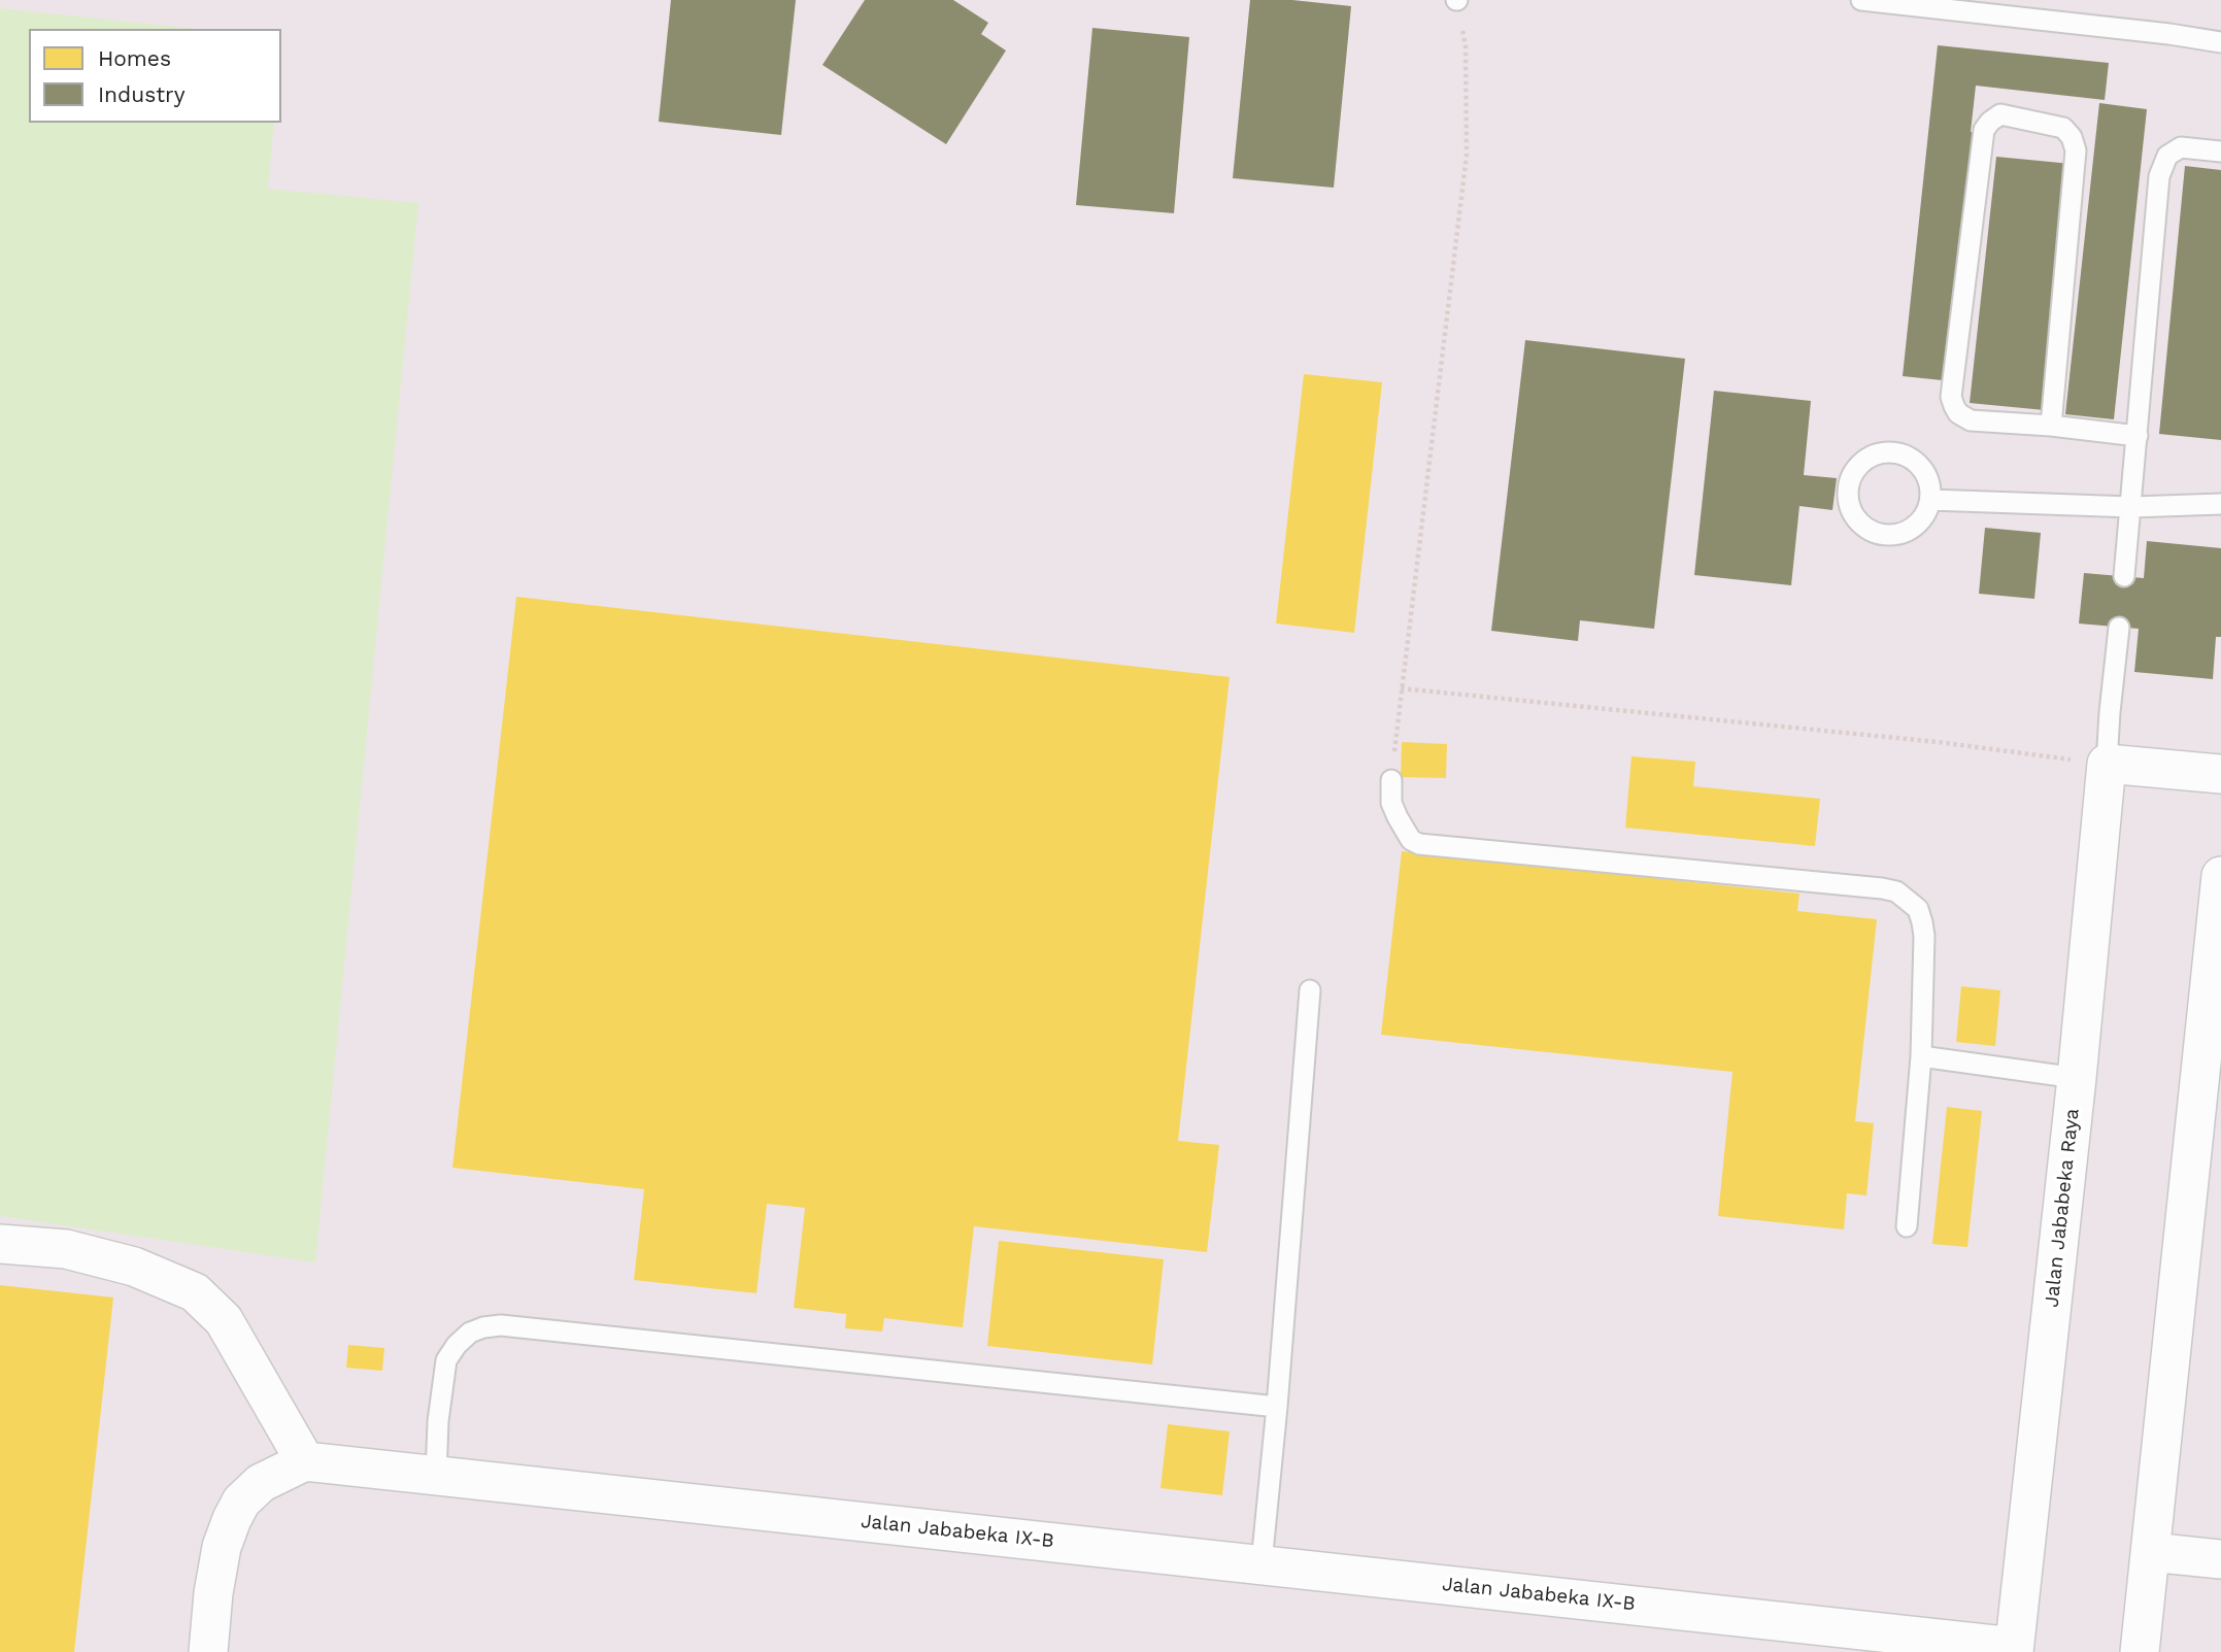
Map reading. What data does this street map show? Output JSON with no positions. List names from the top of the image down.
{
  "streets": {
    "street": ["Jalan Jababeka Raya", "Jalan Jababeka IX-B"]
  },
  "crossings": [
    ["Jalan Jababeka Raya", "Jalan Jababeka IX-B"]
  ],
  "legend": ["Homes", "Industry"]
}
